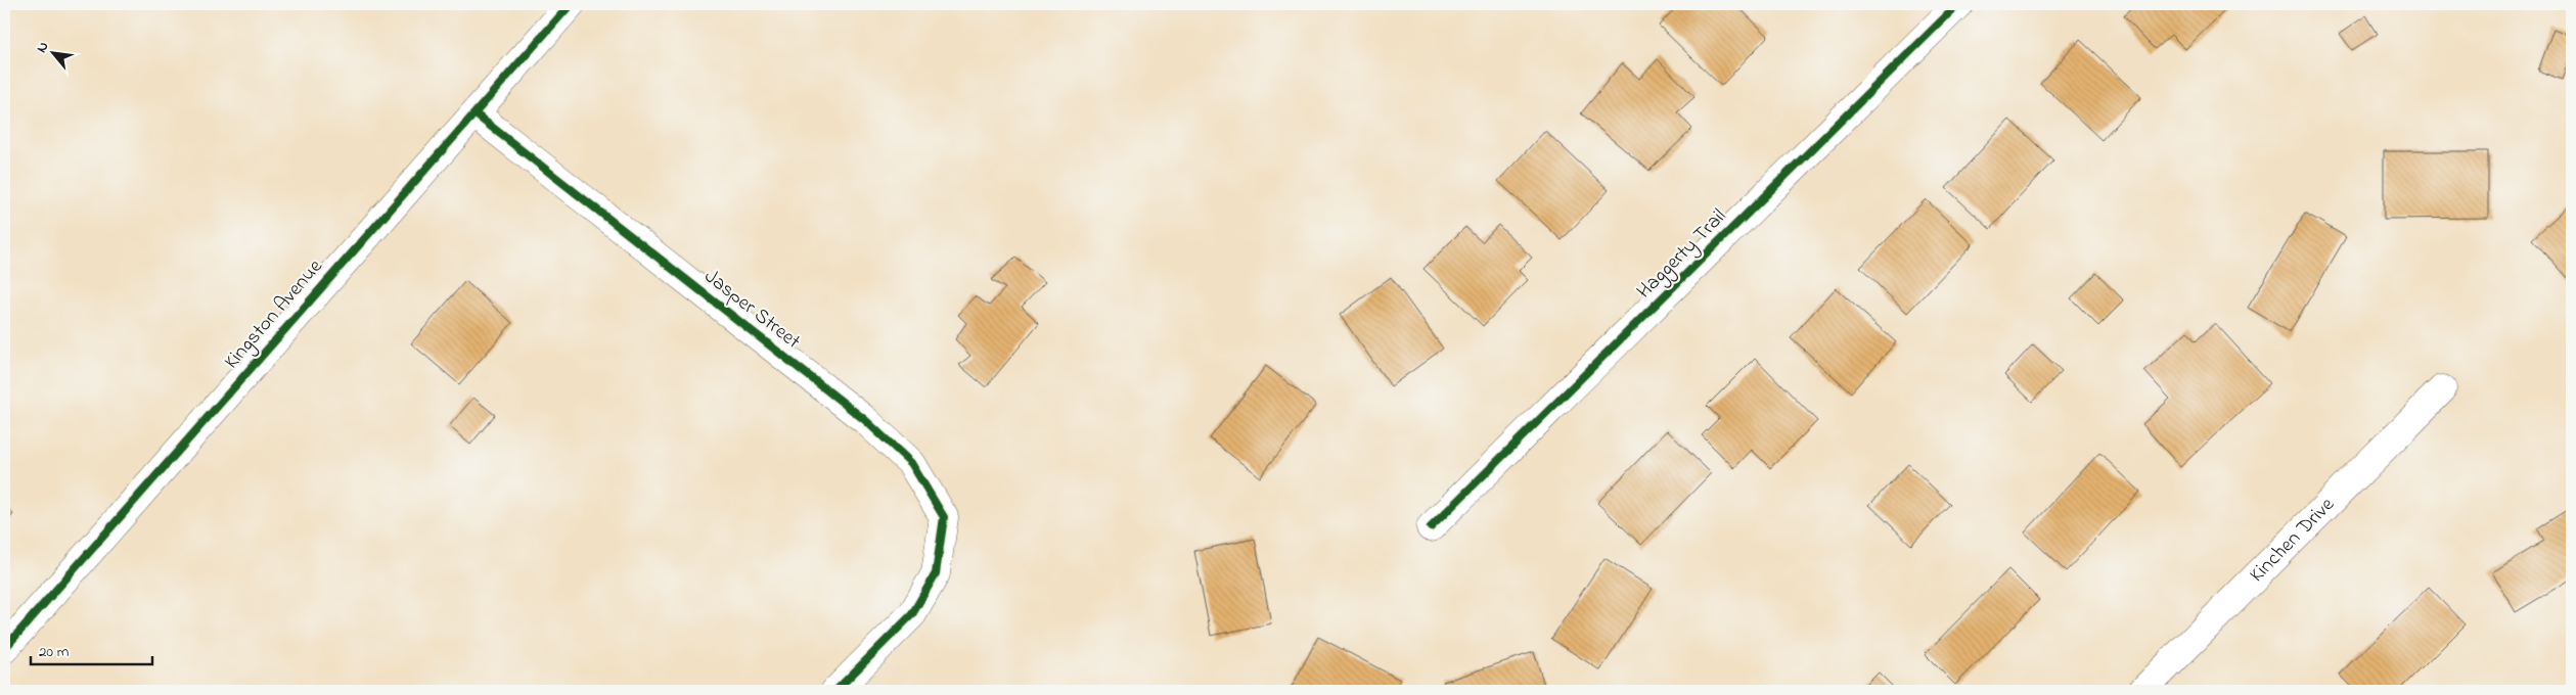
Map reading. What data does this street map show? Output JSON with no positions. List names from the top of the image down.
{
  "streets": {
    "street": [
      "Haggerty Trail",
      "Jasper Street",
      "Kingston Avenue",
      "Kinchen Drive"
    ]
  },
  "crossings": [
    ["Jasper Street", "Kingston Avenue"]
  ],
  "scale_bar": "20 m",
  "north": "top left"
}
